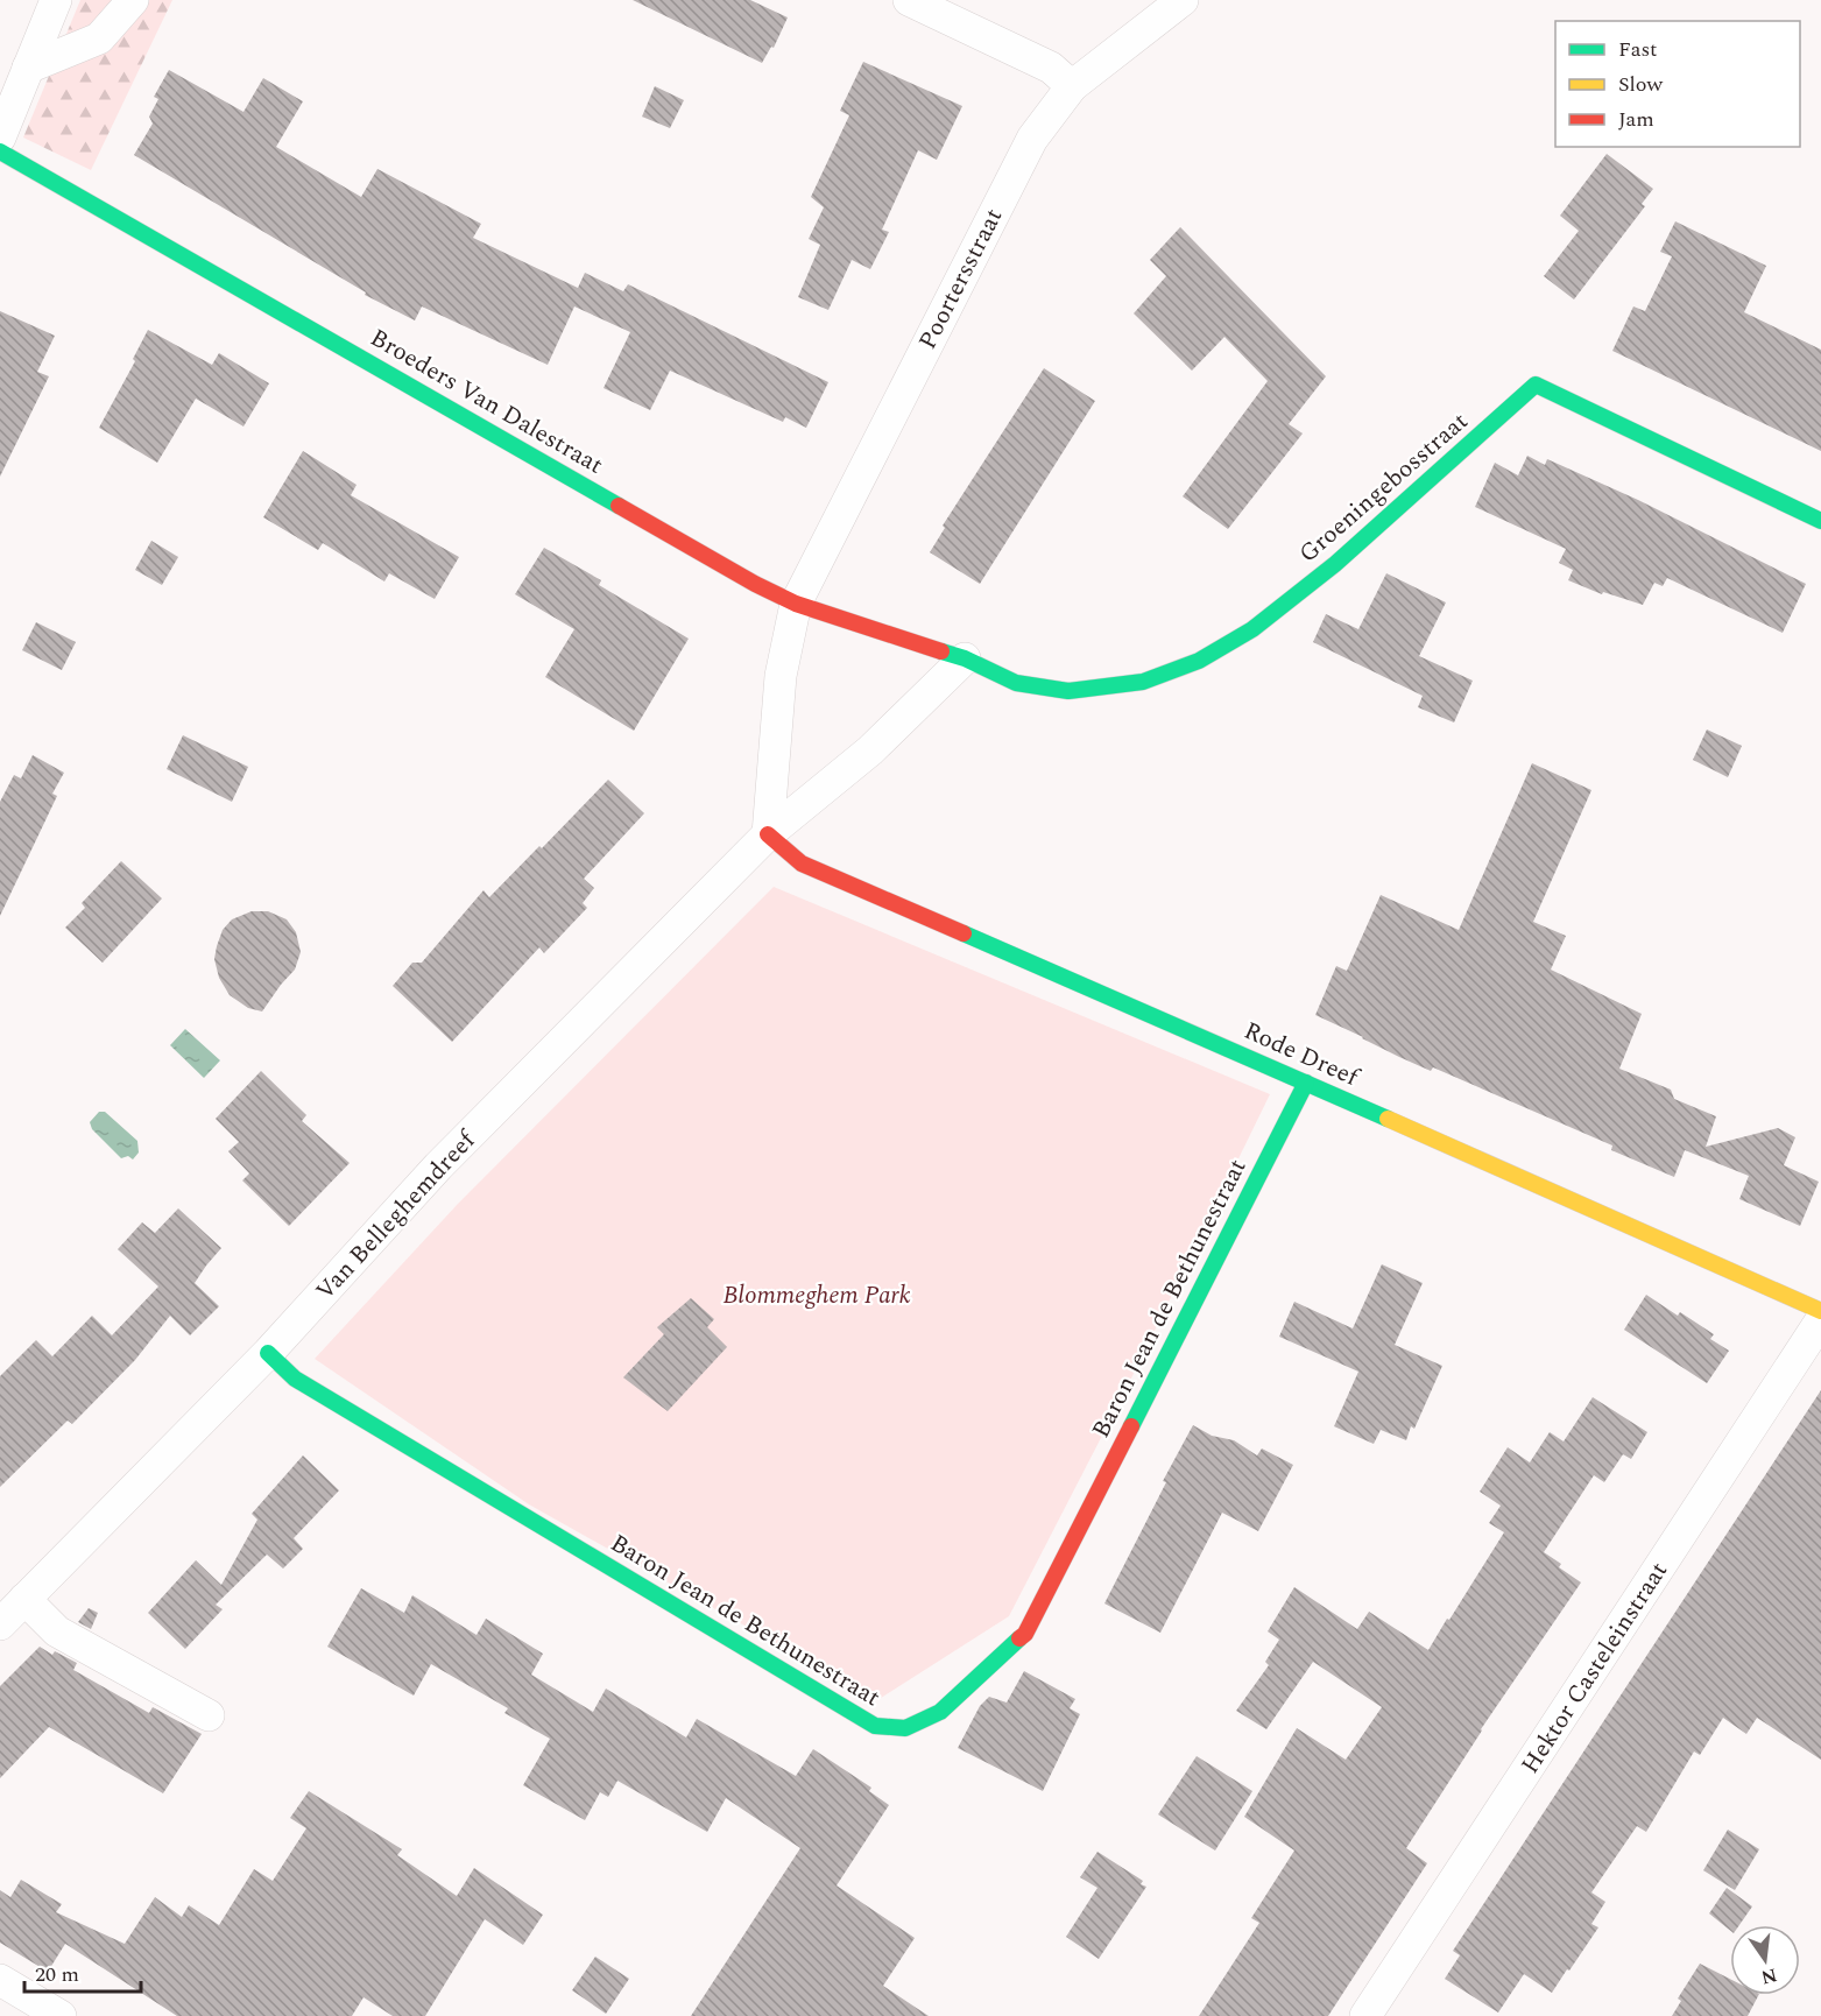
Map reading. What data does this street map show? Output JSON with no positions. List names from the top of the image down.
{
  "streets": {
    "street": [
      "Poortersstraat",
      "Broeders Van Dalestraat",
      "Groeningebosstraat",
      "Rode Dreef",
      "Van Belleghemdreef",
      "Baron Jean de Bethunestraat",
      "Hektor Casteleinstraat"
    ]
  },
  "crossings": [
    ["Poortersstraat", "Broeders Van Dalestraat"],
    ["Broeders Van Dalestraat", "Groeningebosstraat"],
    ["Broeders Van Dalestraat", "Van Belleghemdreef"],
    ["Groeningebosstraat", "Van Belleghemdreef"],
    ["Rode Dreef", "Van Belleghemdreef"],
    ["Rode Dreef", "Baron Jean de Bethunestraat"],
    ["Van Belleghemdreef", "Baron Jean de Bethunestraat"]
  ],
  "parks": ["Blommeghem Park"],
  "legend": ["Fast", "Slow", "Jam"],
  "scale_bar": "20 m",
  "north": "bottom"
}
